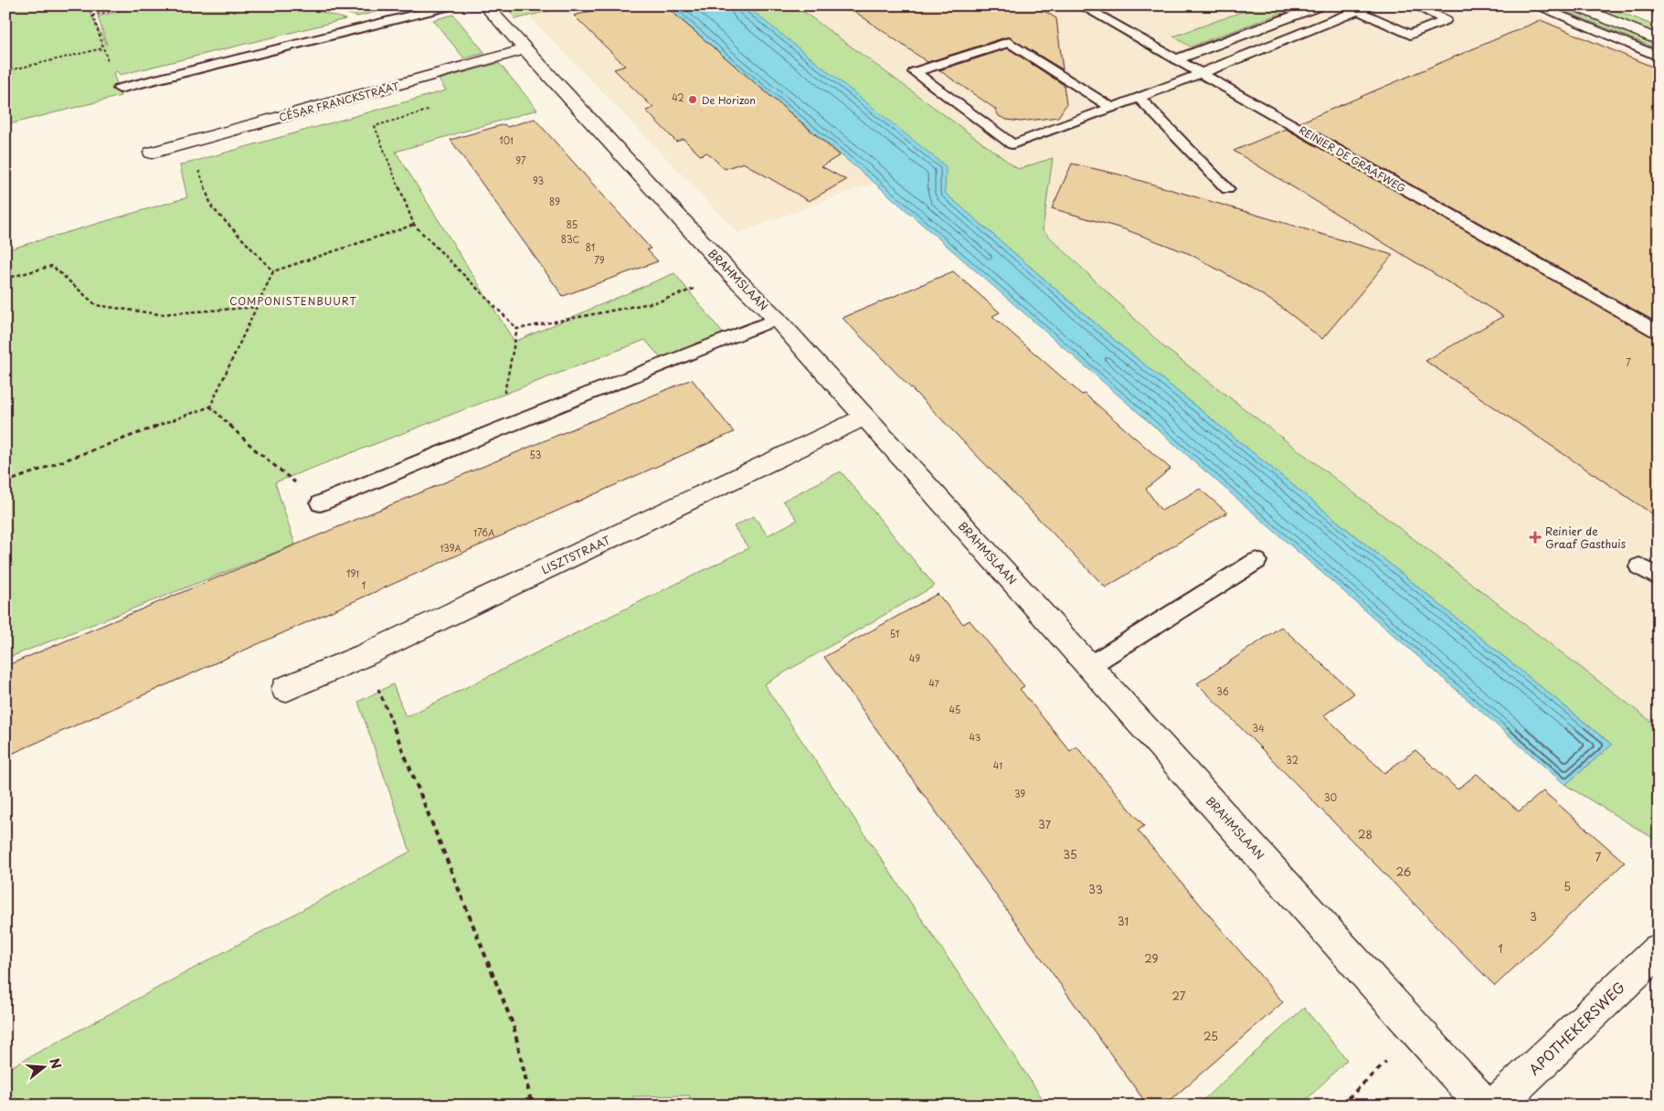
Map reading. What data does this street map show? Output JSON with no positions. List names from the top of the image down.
{
  "streets": {
    "street": [
      "CÉSAR FRANCKSTRAAT",
      "BRAHMSLAAN",
      "LISZTSTRAAT",
      "APOTHEKERSWEG"
    ],
    "lane": ["REINIER DE GRAAFWEG"]
  },
  "crossings": [
    ["CÉSAR FRANCKSTRAAT", "BRAHMSLAAN"],
    ["BRAHMSLAAN", "LISZTSTRAAT"]
  ],
  "districts": ["COMPONISTENBUURT"],
  "places": {
    "other": ["De Horizon"],
    "health": ["Reinier de Graaf Gasthuis"]
  },
  "house_numbers": [
    "42",
    "101",
    "97",
    "93",
    "89",
    "85",
    "83C",
    "81",
    "79",
    "7",
    "53",
    "176A",
    "139A",
    "191",
    "1",
    "51",
    "49",
    "47",
    "36",
    "45",
    "34",
    "43",
    "32",
    "41",
    "39",
    "30",
    "37",
    "28",
    "35",
    "7",
    "26",
    "5",
    "33",
    "3",
    "31",
    "1",
    "29",
    "27",
    "25"
  ],
  "north": "right"
}
